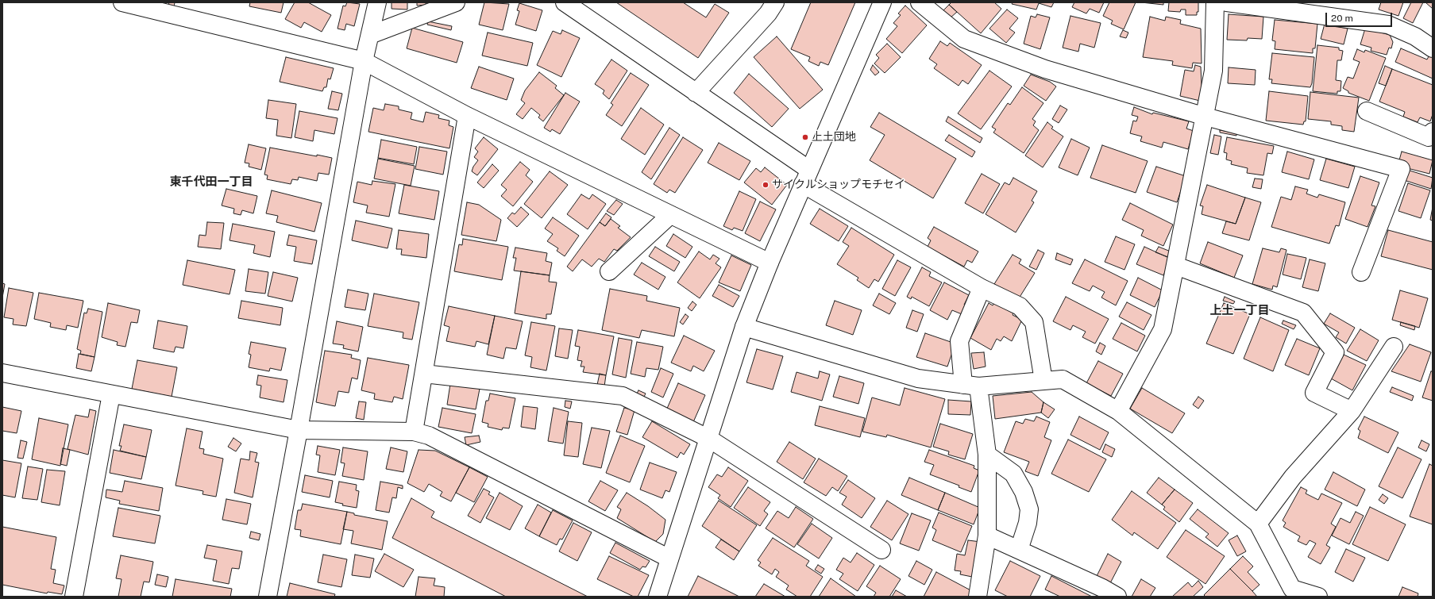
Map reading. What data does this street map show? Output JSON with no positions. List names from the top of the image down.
{
  "districts": ["東千代田一丁目", "上土一丁目"],
  "places": ["上土団地", "サイクルショップモチセイ"],
  "scale_bar": "20 m"
}
